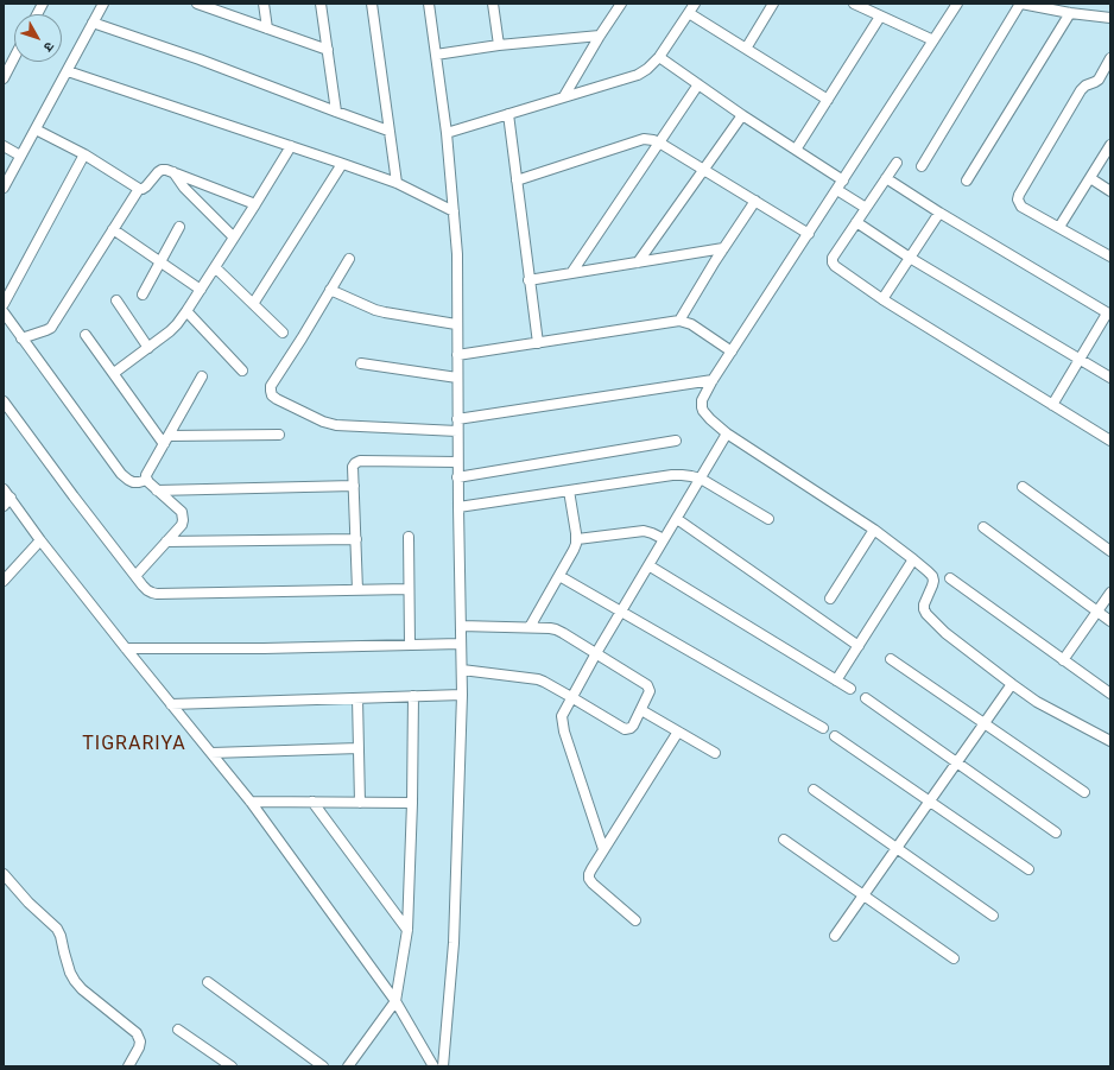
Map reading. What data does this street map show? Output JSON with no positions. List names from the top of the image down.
{
  "districts": ["TIGRARIYA"],
  "north": "bottom right"
}
